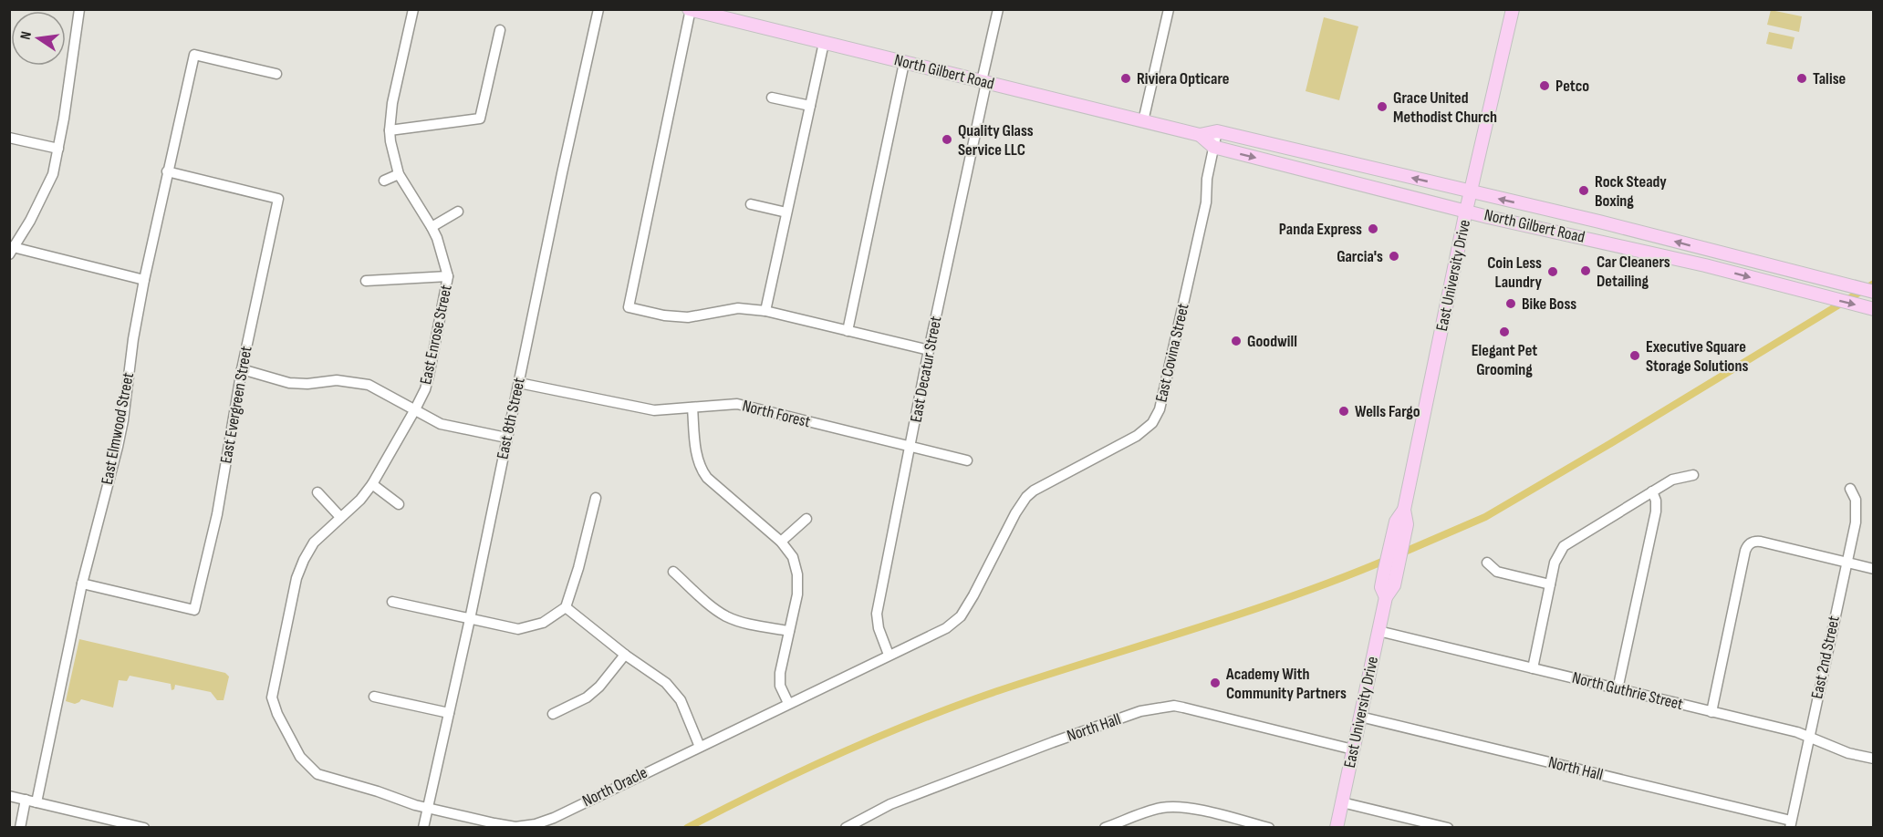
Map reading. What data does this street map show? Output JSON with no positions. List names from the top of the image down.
{
  "streets": {
    "main road": ["North Gilbert Road", "East University Drive"],
    "street": [
      "East Enrose Street",
      "East Covina Street",
      "East Decatur Street",
      "East Evergreen Street",
      "North Forest",
      "East 8th Street",
      "East Elmwood Street",
      "East 2nd Street",
      "North Guthrie Street",
      "North Hall",
      "North Oracle"
    ]
  },
  "crossings": [
    ["North Gilbert Road", "East University Drive"],
    ["North Gilbert Road", "East Covina Street"],
    ["North Gilbert Road", "East Decatur Street"],
    ["East University Drive", "North Guthrie Street"],
    ["East University Drive", "North Hall"],
    ["East Enrose Street", "North Oracle"],
    ["East Covina Street", "North Oracle"],
    ["East Decatur Street", "North Forest"],
    ["East Decatur Street", "North Oracle"],
    ["East Evergreen Street", "East Elmwood Street"],
    ["North Forest", "East 8th Street"],
    ["East 8th Street", "North Oracle"],
    ["East 2nd Street", "North Guthrie Street"],
    ["East 2nd Street", "North Hall"]
  ],
  "places": [
    "Riviera Opticare",
    "Talise",
    "Petco",
    "Grace United Methodist Church",
    "Quality Glass Service LLC",
    "Rock Steady Boxing",
    "Panda Express",
    "Garcia's",
    "Car Cleaners Detailing",
    "Coin Less Laundry",
    "Bike Boss",
    "Elegant Pet Grooming",
    "Goodwill",
    "Executive Square Storage Solutions",
    "Wells Fargo",
    "Academy With Community Partners"
  ],
  "north": "left"
}
